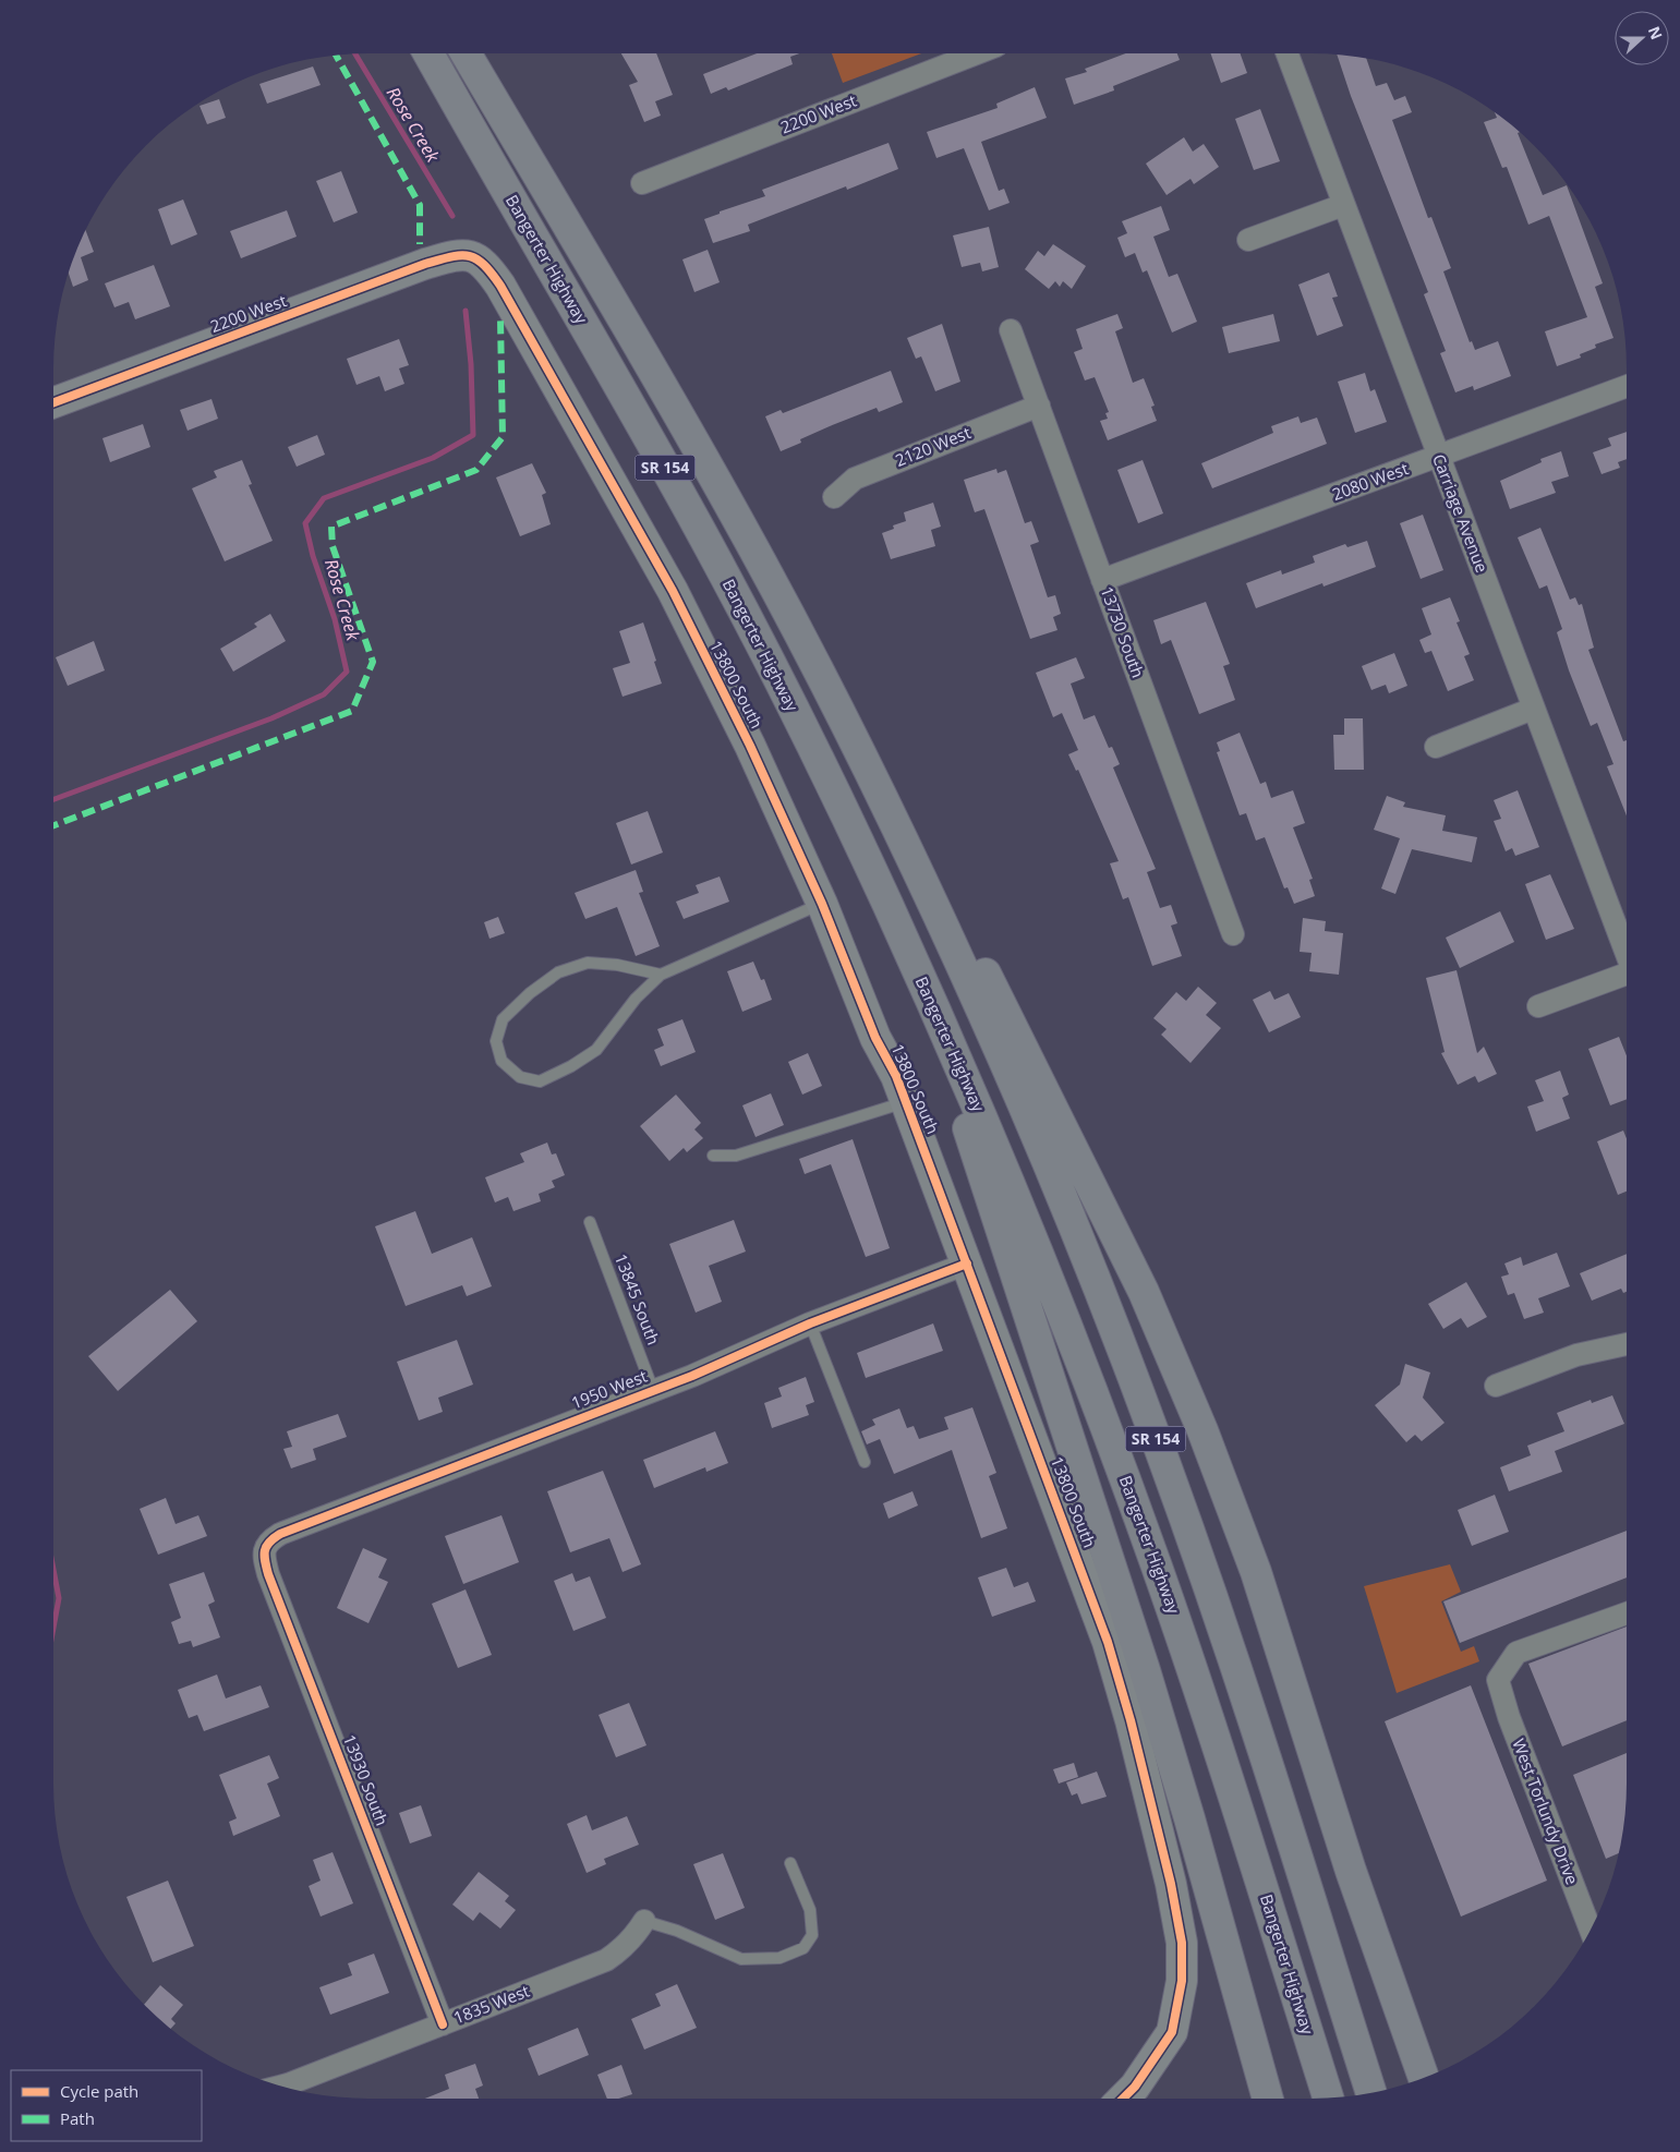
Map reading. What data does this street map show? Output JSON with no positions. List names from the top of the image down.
{
  "streets": {
    "highway": ["Bangerter Highway", "SR 154"],
    "street": [
      "2200 West",
      "2120 West",
      "2080 West",
      "Carriage Avenue",
      "13730 South",
      "13800 South",
      "1950 West",
      "13930 South",
      "West Torlundy Drive",
      "1835 West"
    ],
    "lane": ["13845 South"]
  },
  "crossings": [
    ["2200 West", "13800 South"],
    ["2120 West", "13730 South"],
    ["2080 West", "Carriage Avenue"],
    ["2080 West", "13730 South"],
    ["13800 South", "1950 West"],
    ["13845 South", "1950 West"],
    ["1950 West", "13930 South"],
    ["13930 South", "1835 West"]
  ],
  "water": ["Rose Creek"],
  "legend": ["Cycle path", "Path"],
  "north": "right"
}
